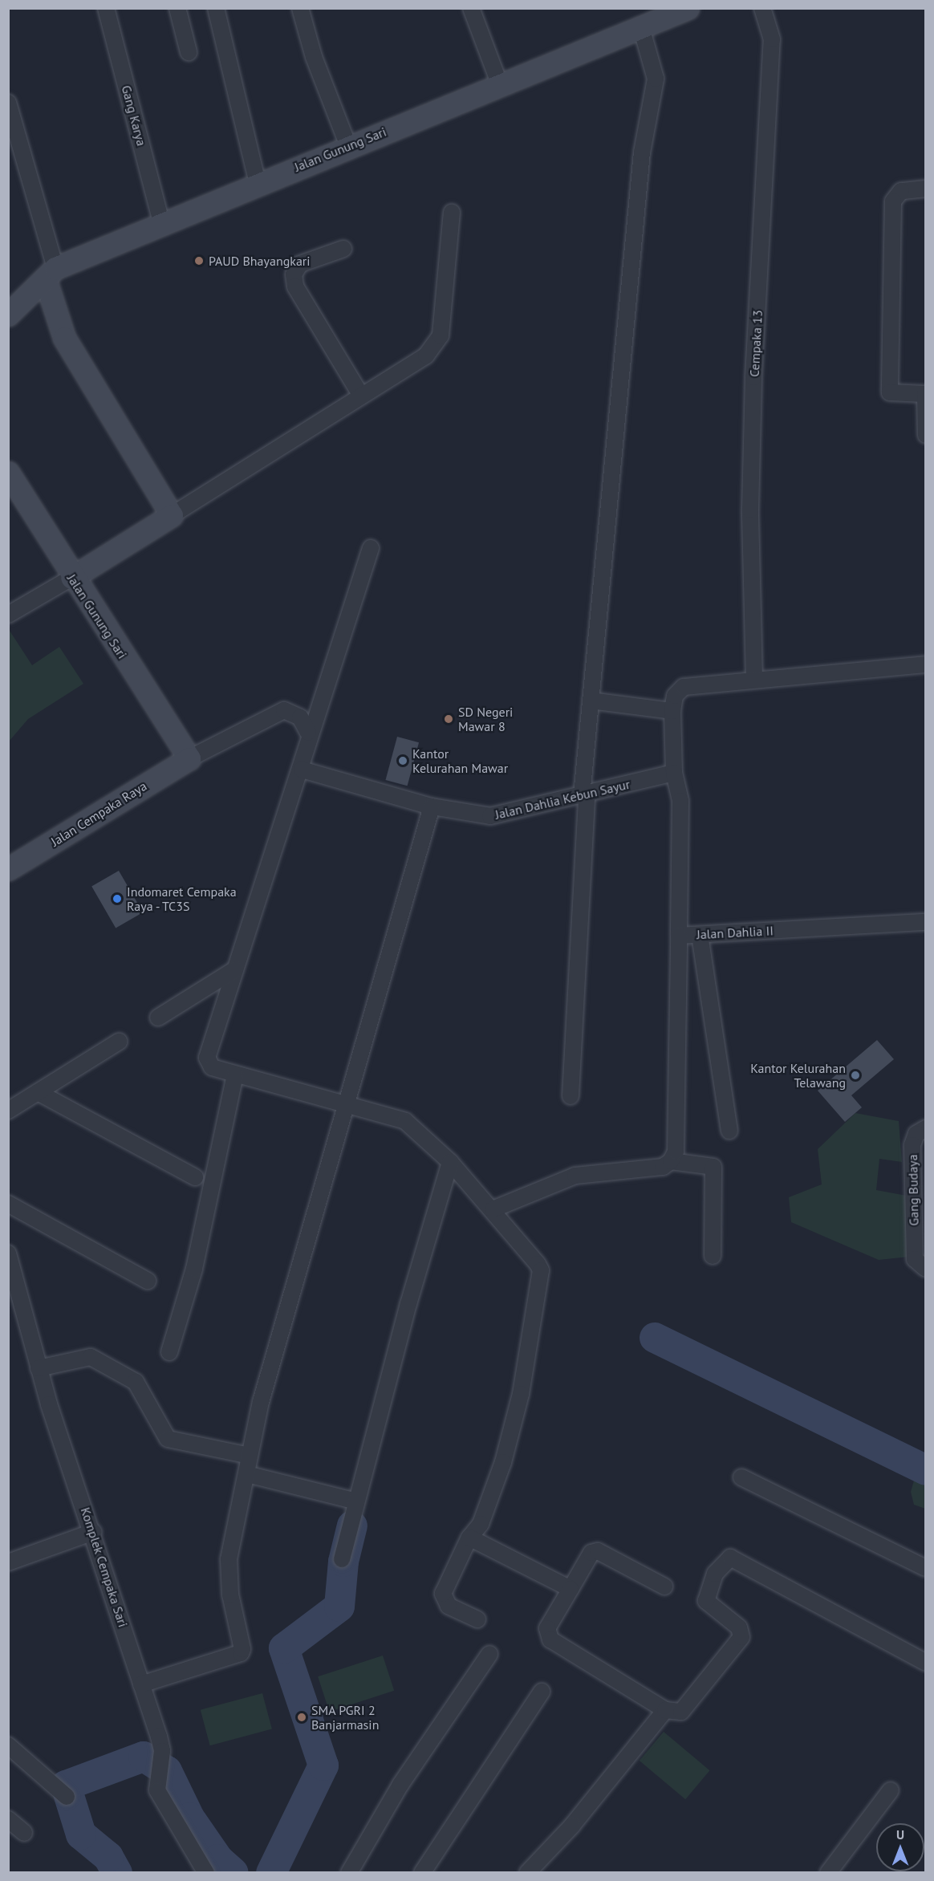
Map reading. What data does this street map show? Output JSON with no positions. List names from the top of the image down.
{
  "streets": {
    "street": [
      "Gang Karya",
      "Jalan Gunung Sari",
      "Cempaka 13",
      "Jalan Dahlia Kebun Sayur",
      "Jalan Cempaka Raya",
      "Jalan Dahlia II",
      "Gang Budaya",
      "Komplek Cempaka Sari"
    ]
  },
  "crossings": [
    ["Gang Karya", "Jalan Gunung Sari"],
    ["Jalan Gunung Sari", "Jalan Cempaka Raya"],
    ["Jalan Dahlia Kebun Sayur", "Jalan Dahlia II"]
  ],
  "places": [
    "PAUD Bhayangkari",
    "SD Negeri Mawar 8",
    "Kantor Kelurahan Mawar",
    "Indomaret Cempaka Raya - TC3S",
    "Kantor Kelurahan Telawang",
    "SMA PGRI 2 Banjarmasin"
  ],
  "north": "top"
}
